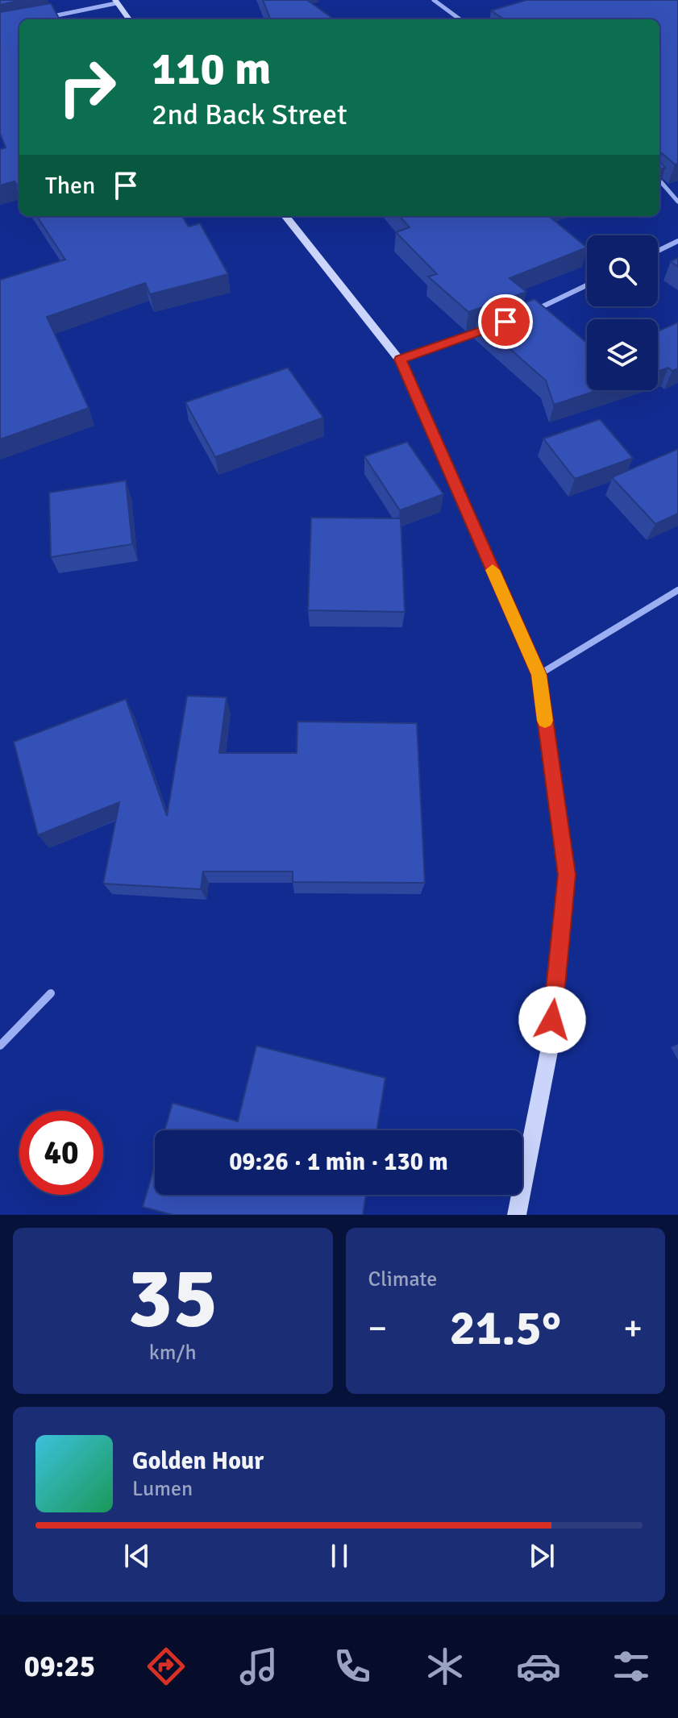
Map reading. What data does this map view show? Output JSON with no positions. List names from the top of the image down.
{
  "page": {
    "turn": ["110 m", "2nd Back Street"],
    "then": "Then",
    "limit": "40",
    "trip": "09:26 · 1 min · 130 m",
    "tile": [
      ["35", "km/h"],
      "Climate"
    ],
    "heat": ["−", "21.5°", "+"],
    "song": ["Golden Hour", "Lumen"],
    "tabs": "09:25"
  }
}
